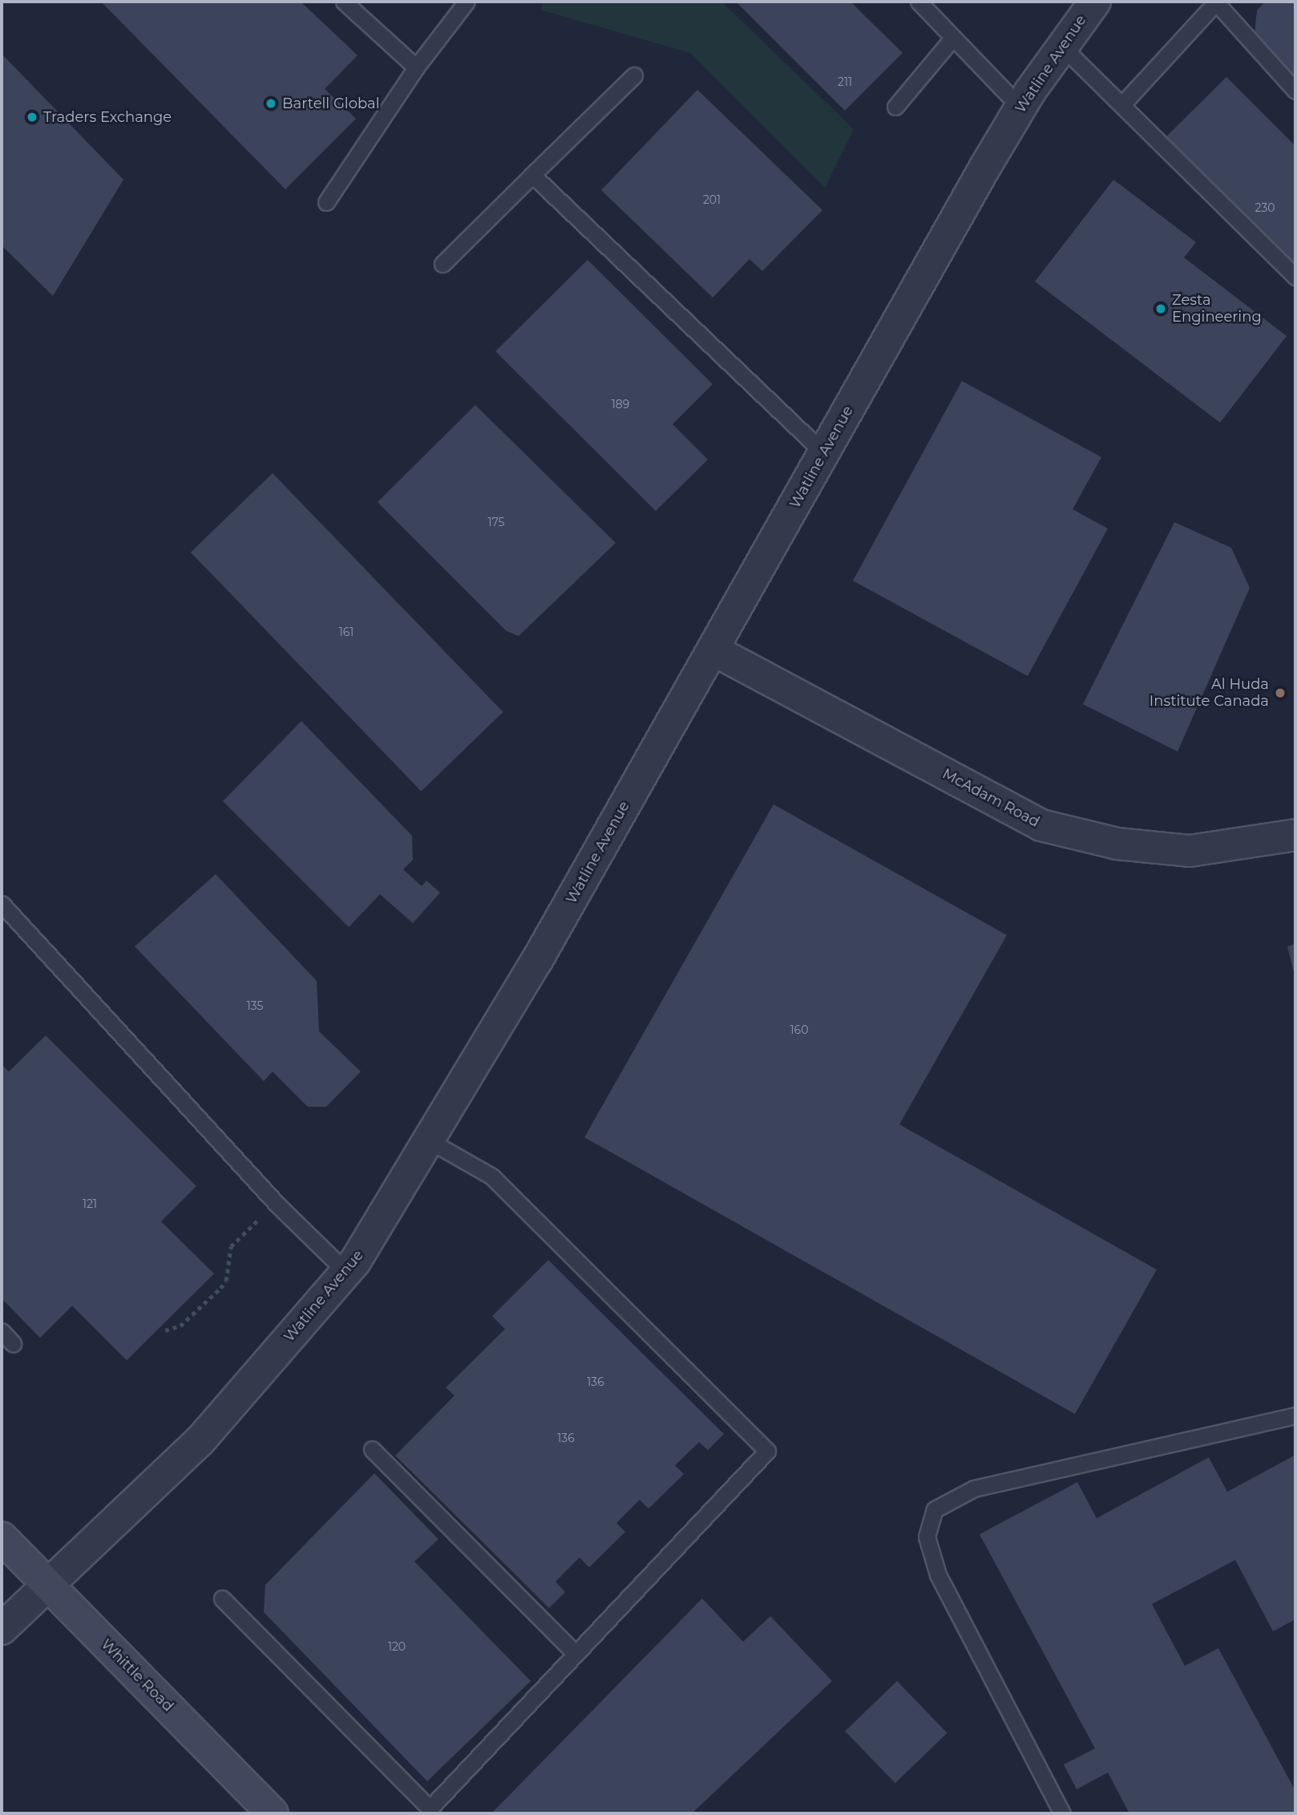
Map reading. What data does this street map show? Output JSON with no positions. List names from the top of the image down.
{
  "streets": {
    "street": ["Watline Avenue", "McAdam Road", "Whittle Road"]
  },
  "crossings": [
    ["Watline Avenue", "McAdam Road"],
    ["Watline Avenue", "Whittle Road"]
  ],
  "places": [
    "Bartell Global",
    "Traders Exchange",
    "Zesta Engineering",
    "Al Huda Institute Canada"
  ],
  "house_numbers": [
    "211",
    "201",
    "230",
    "189",
    "175",
    "161",
    "135",
    "160",
    "121",
    "136",
    "136",
    "120"
  ]
}
